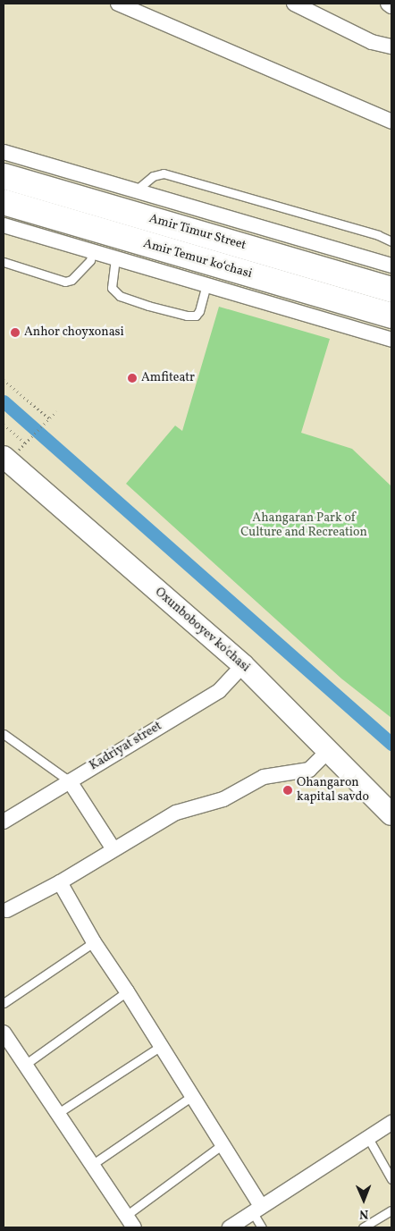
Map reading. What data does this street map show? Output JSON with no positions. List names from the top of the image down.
{
  "streets": {
    "highway": ["Amir Timur Street", "Amir Temur koʻchasi"],
    "main road": ["Oxunboboyev ko'chasi"],
    "street": ["Kadriyat street"]
  },
  "crossings": [
    ["Oxunboboyev ko'chasi", "Kadriyat street"]
  ],
  "parks": ["Ahangaran Park of Culture and Recreation"],
  "places": ["Anhor choyxonasi", "Amfiteatr", "Ohangaron kapital savdo"],
  "north": "bottom"
}
